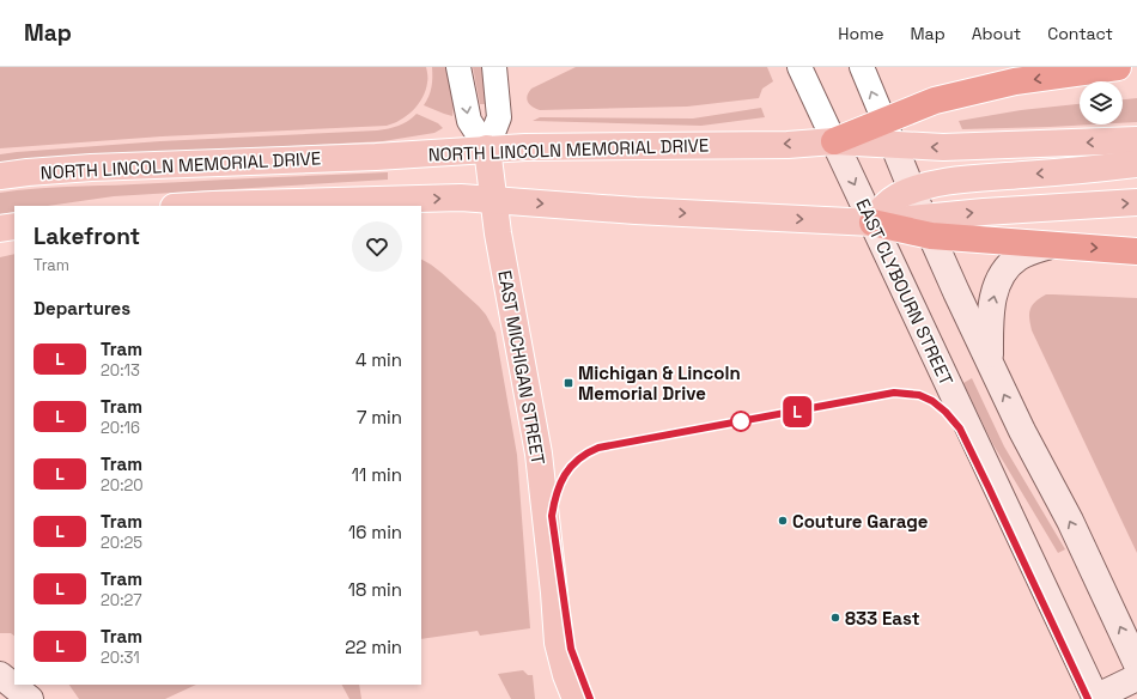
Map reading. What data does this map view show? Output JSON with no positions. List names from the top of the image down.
{
  "streets": {
    "main road": ["NORTH LINCOLN MEMORIAL DRIVE", "EAST CLYBOURN STREET", "EAST MICHIGAN STREET"]
  },
  "crossings": [
    ["NORTH LINCOLN MEMORIAL DRIVE", "EAST CLYBOURN STREET"],
    ["NORTH LINCOLN MEMORIAL DRIVE", "EAST MICHIGAN STREET"]
  ],
  "places": {
    "transit": ["Michigan & Lincoln Memorial Drive"],
    "other": ["Couture Garage", "833 East"]
  },
  "lines": ["tram line L"],
  "page": {
    "header": "Map",
    "nav": [
      "Home",
      "Map",
      "About",
      "Contact"
    ],
    "on_map": "L",
    "heading": [
      ["Lakefront", "Tram"],
      "Departures"
    ],
    "list": [
      {
        "mark": "L",
        "name": "Tram",
        "note": "20:13",
        "value": "4 min"
      },
      {
        "mark": "L",
        "name": "Tram",
        "note": "20:16",
        "value": "7 min"
      },
      {
        "mark": "L",
        "name": "Tram",
        "note": "20:20",
        "value": "11 min"
      },
      {
        "mark": "L",
        "name": "Tram",
        "note": "20:25",
        "value": "16 min"
      },
      {
        "mark": "L",
        "name": "Tram",
        "note": "20:27",
        "value": "18 min"
      },
      {
        "mark": "L",
        "name": "Tram",
        "note": "20:31",
        "value": "22 min"
      }
    ]
  }
}
